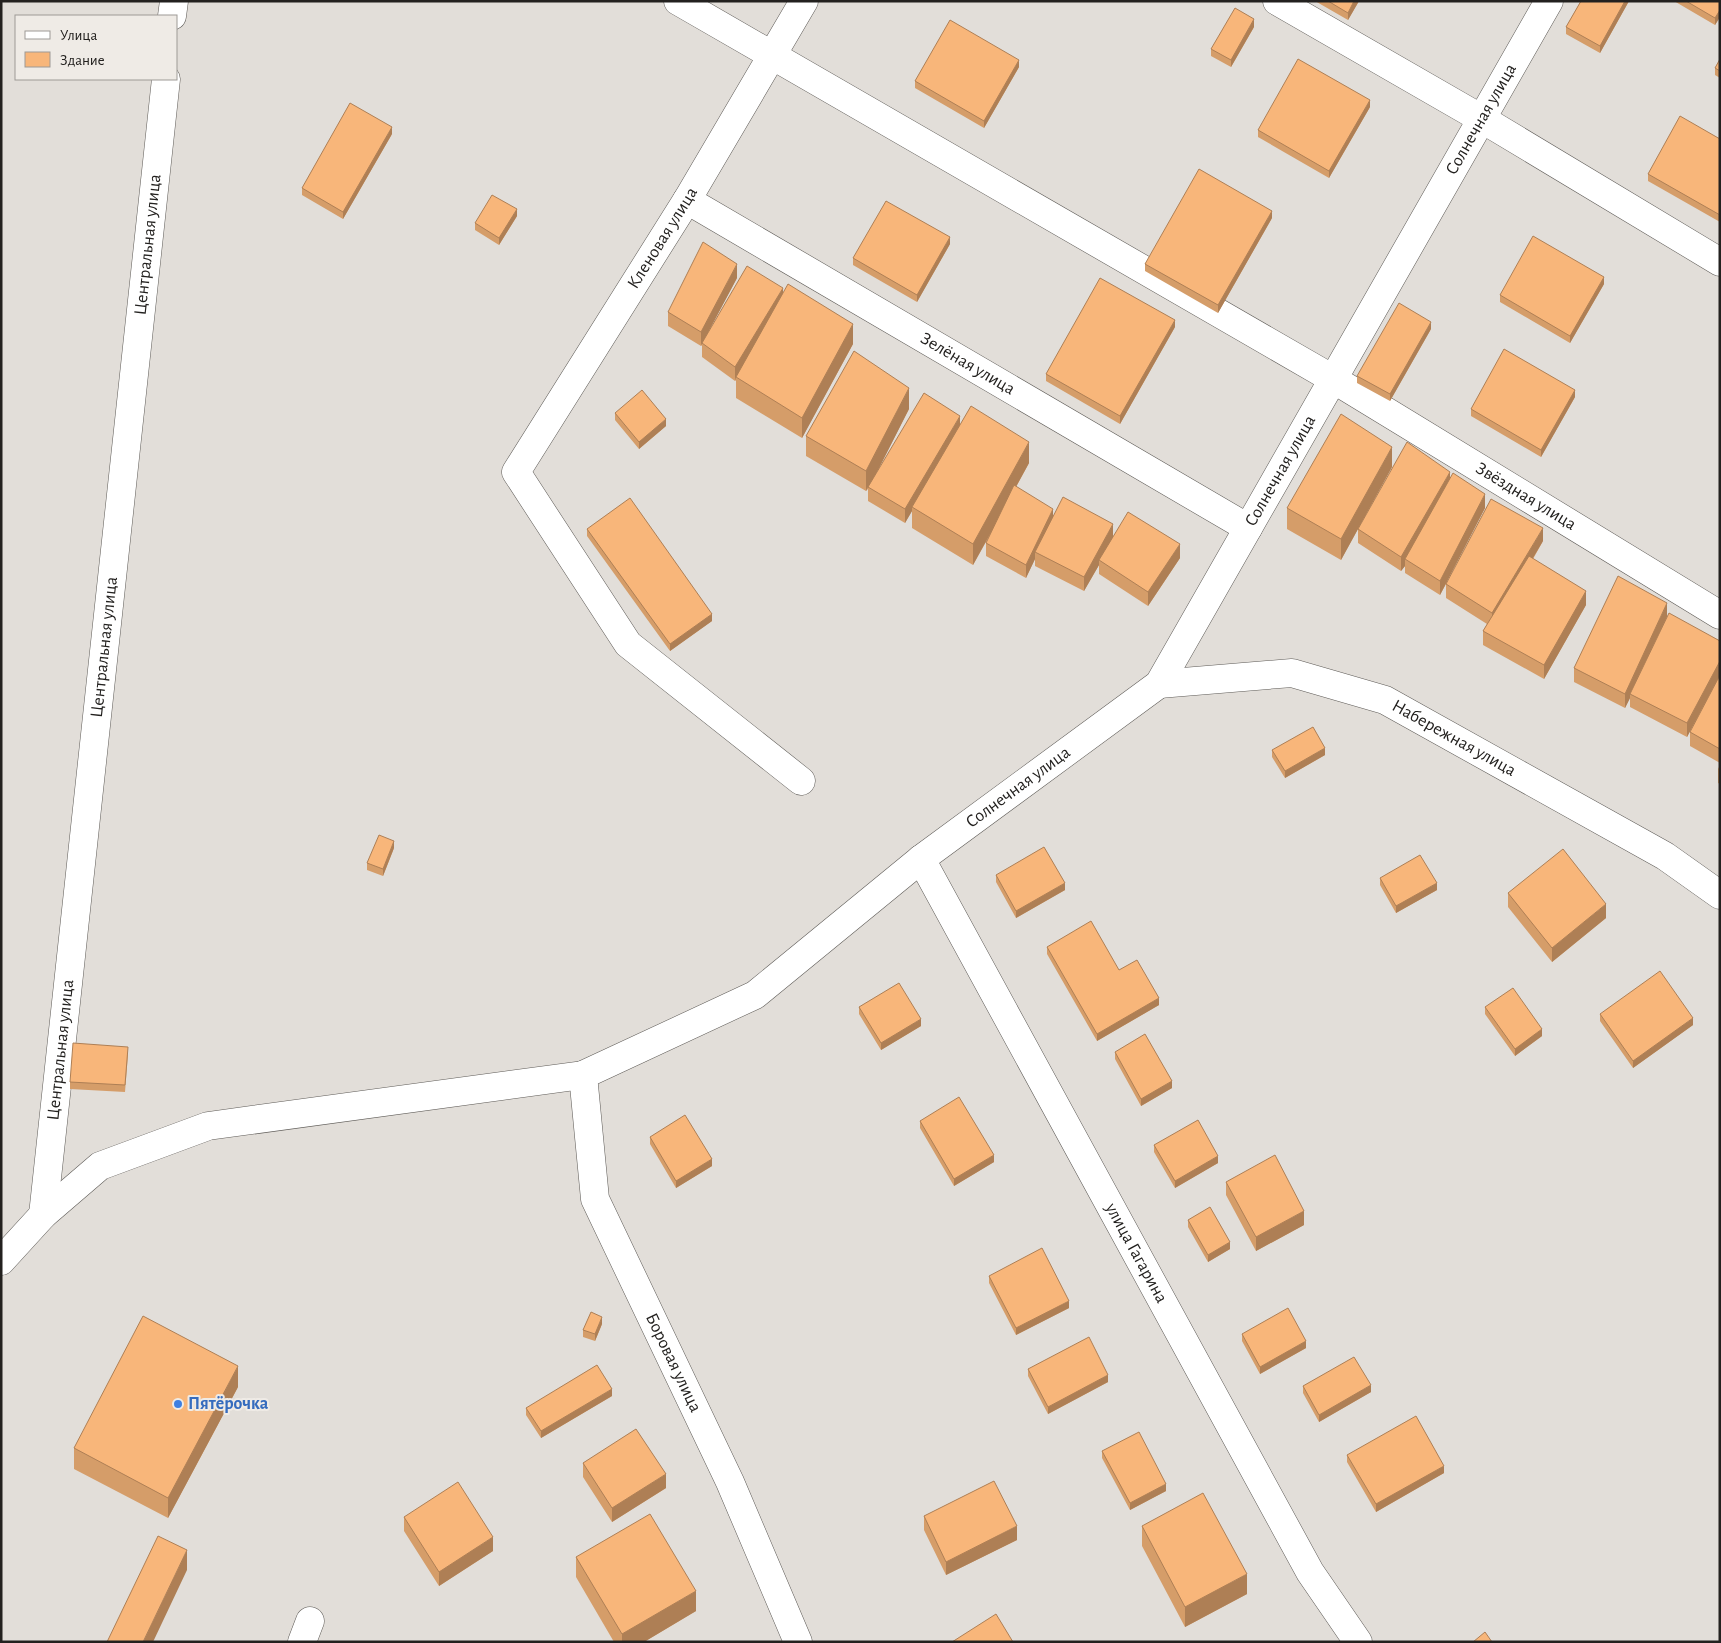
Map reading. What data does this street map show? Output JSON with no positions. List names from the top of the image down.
{
  "streets": {
    "street": [
      "Солнечная улица",
      "Кленовая улица",
      "Центральная улица",
      "Зелёная улица",
      "Звёздная улица",
      "Набережная улица",
      "улица Гагарина",
      "Боровая улица"
    ]
  },
  "crossings": [
    ["Солнечная улица", "Центральная улица"],
    ["Солнечная улица", "Зелёная улица"],
    ["Солнечная улица", "Звёздная улица"],
    ["Солнечная улица", "Набережная улица"],
    ["Солнечная улица", "улица Гагарина"],
    ["Солнечная улица", "Боровая улица"],
    ["Кленовая улица", "Зелёная улица"],
    ["Кленовая улица", "Звёздная улица"]
  ],
  "places": ["Пятёрочка"],
  "legend": ["Улица", "Здание"]
}
